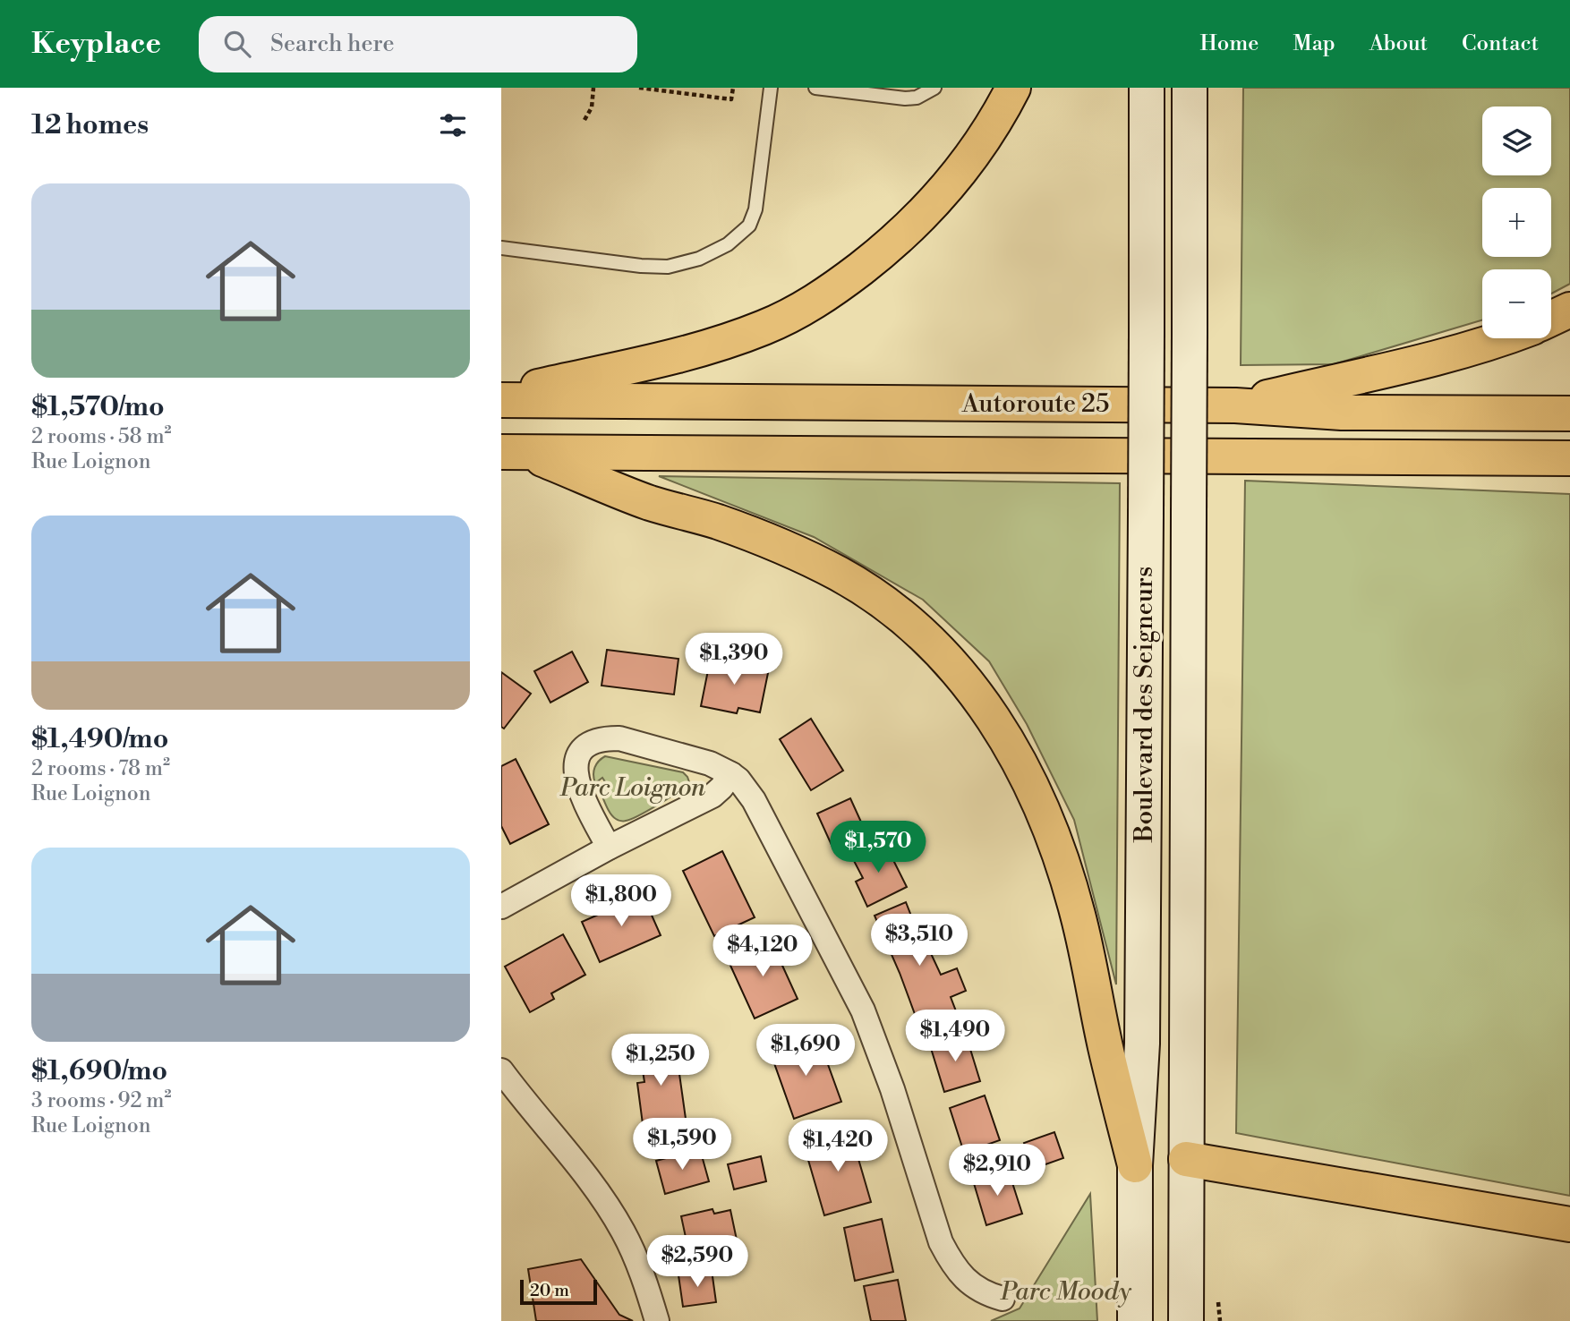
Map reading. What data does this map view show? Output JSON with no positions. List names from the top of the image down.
{
  "streets": {
    "highway": ["Autoroute 25"],
    "main road": ["Boulevard des Seigneurs"]
  },
  "parks": ["Parc Loignon", "Parc Moody"],
  "scale_bar": "20 m",
  "page": {
    "header": "Keyplace",
    "search": "Search here",
    "nav": [
      "Home",
      "Map",
      "About",
      "Contact"
    ],
    "heading": "12 homes",
    "map_buttons": ["+", "−"],
    "list": [
      {
        "name": "$1,570/mo",
        "note": "2 rooms · 58 m² · Rue Loignon"
      },
      {
        "name": "$1,490/mo",
        "note": "2 rooms · 78 m² · Rue Loignon"
      },
      {
        "name": "$1,690/mo",
        "note": "3 rooms · 92 m² · Rue Loignon"
      }
    ],
    "price": [
      "$1,390",
      "$1,570",
      "$1,800",
      "$3,510",
      "$4,120",
      "$1,490",
      "$1,690",
      "$1,250",
      "$1,590",
      "$1,420",
      "$2,910",
      "$2,590"
    ],
    "scale": "20 m"
  }
}
